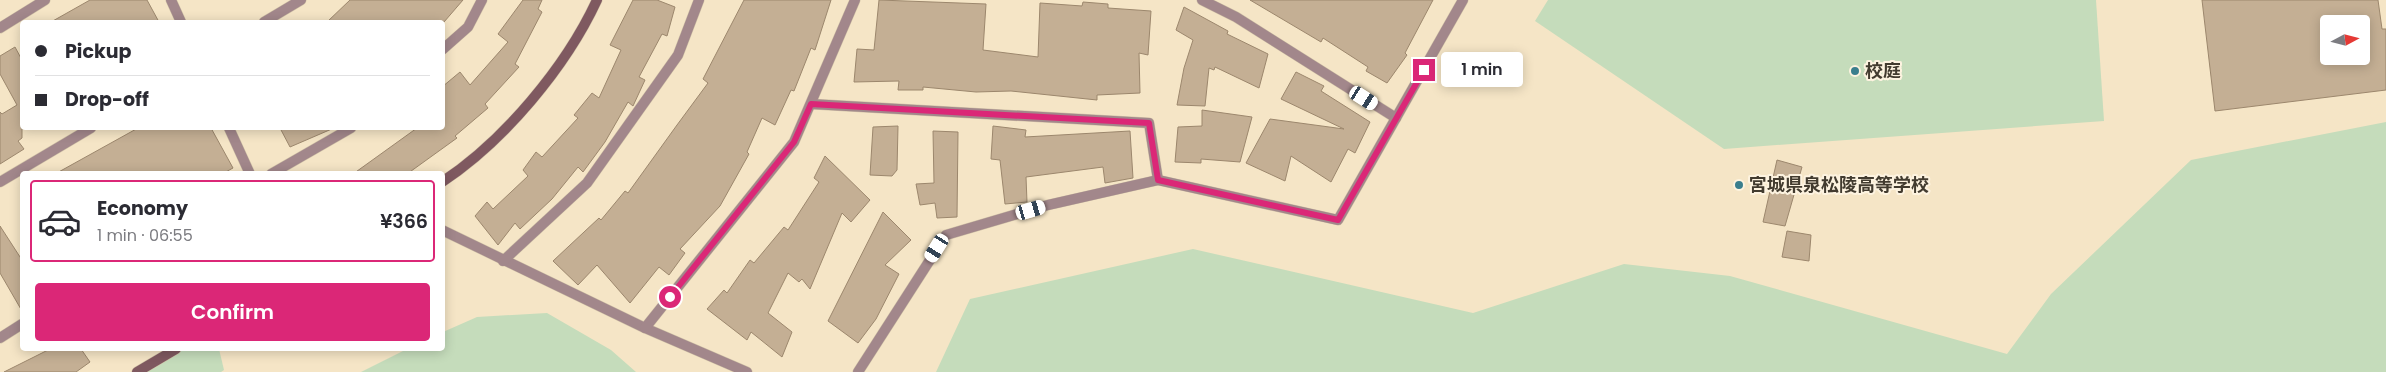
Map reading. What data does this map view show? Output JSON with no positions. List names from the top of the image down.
{
  "places": ["校庭", "宮城県泉松陵高等学校"],
  "north": "right",
  "page": {
    "banner": ["Pickup", "Drop-off"],
    "bubble": "1 min",
    "list": [
      {
        "name": "Economy",
        "note": "1 min · 06:55",
        "value": "¥366"
      }
    ],
    "buttons": "Confirm"
  }
}
